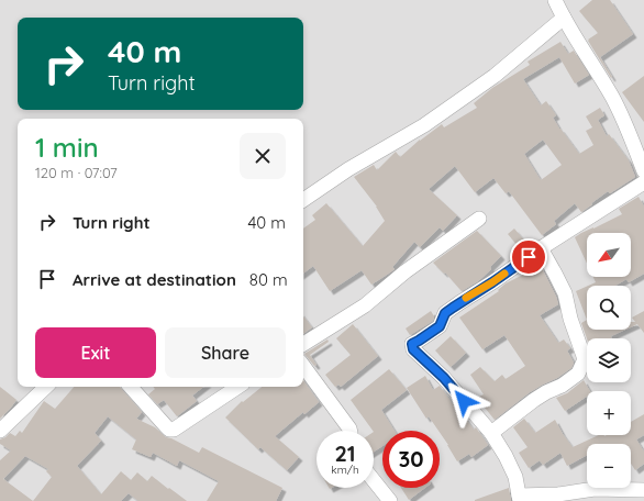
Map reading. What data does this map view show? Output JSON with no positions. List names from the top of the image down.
{
  "north": "bottom left",
  "page": {
    "turn": ["40 m", "Turn right"],
    "heading": ["1 min", "120 m · 07:07"],
    "list": [
      {
        "name": "Turn right",
        "value": "40 m"
      },
      {
        "name": "Arrive at destination",
        "value": "80 m"
      }
    ],
    "map_buttons": ["+", "−"],
    "buttons": ["Exit", "Share"],
    "speed": "21 km/h",
    "limit": "30"
  }
}
